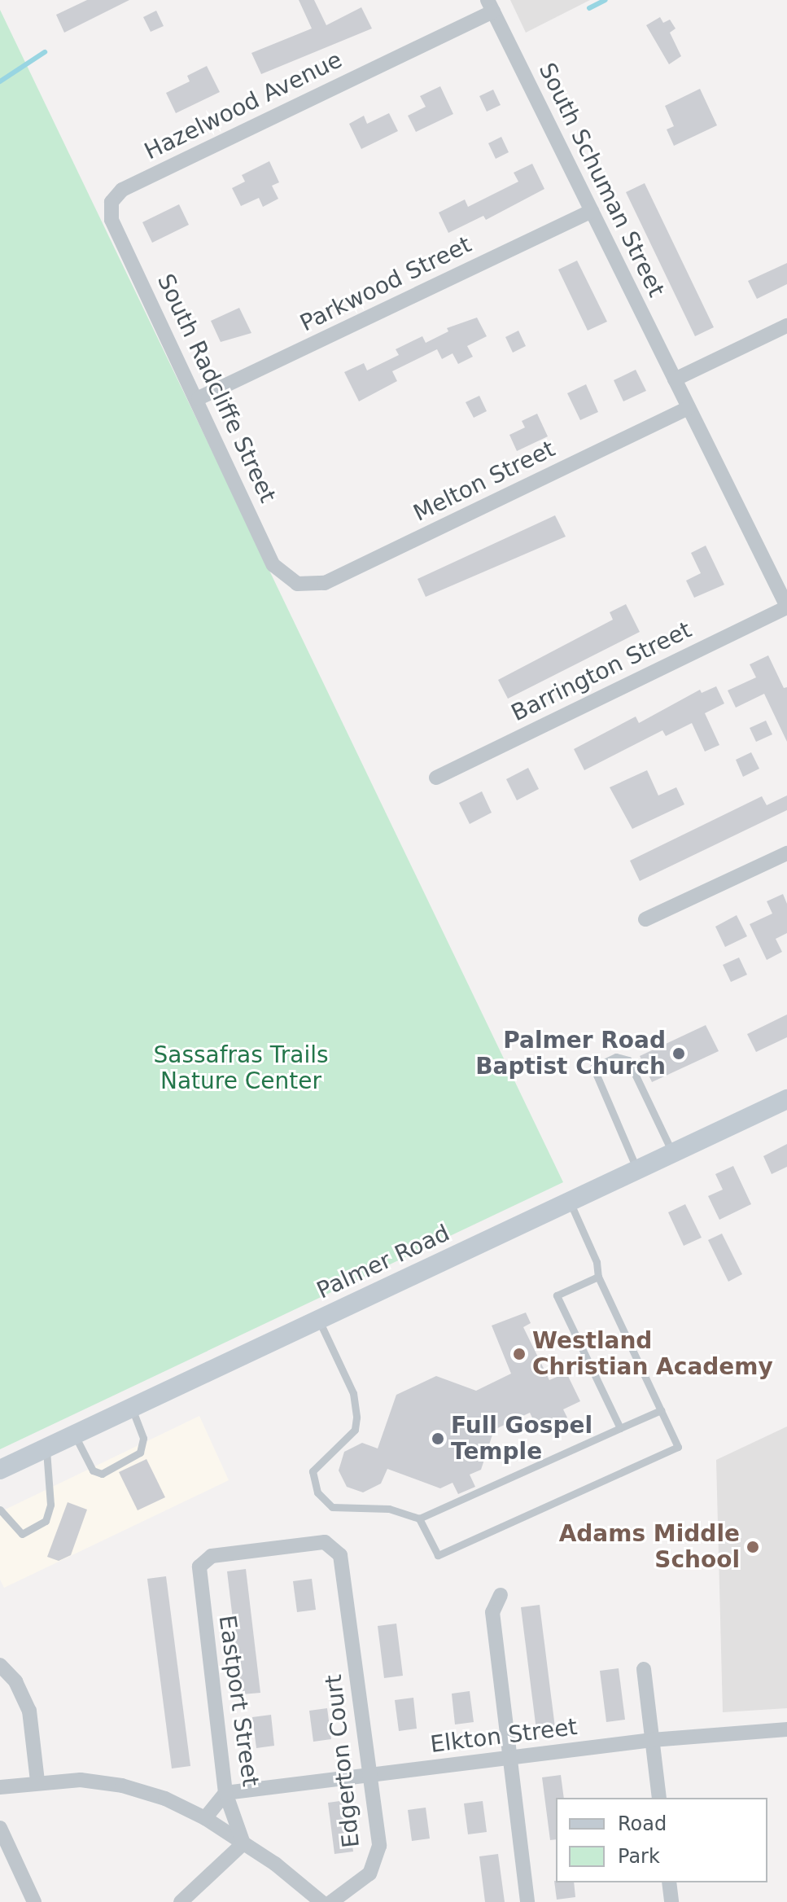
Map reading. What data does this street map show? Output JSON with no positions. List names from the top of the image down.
{
  "streets": {
    "street": [
      "Hazelwood Avenue",
      "South Schuman Street",
      "Parkwood Street",
      "South Radcliffe Street",
      "Melton Street",
      "Barrington Street",
      "Palmer Road",
      "Eastport Street",
      "Elkton Street",
      "Edgerton Court"
    ]
  },
  "crossings": [
    ["Hazelwood Avenue", "South Schuman Street"],
    ["Hazelwood Avenue", "South Radcliffe Street"],
    ["South Schuman Street", "Parkwood Street"],
    ["South Schuman Street", "Melton Street"],
    ["South Schuman Street", "Barrington Street"],
    ["Parkwood Street", "South Radcliffe Street"],
    ["South Radcliffe Street", "Melton Street"],
    ["Eastport Street", "Elkton Street"],
    ["Eastport Street", "Edgerton Court"],
    ["Elkton Street", "Edgerton Court"]
  ],
  "parks": ["Sassafras Trails Nature Center"],
  "places": [
    "Palmer Road Baptist Church",
    "Westland Christian Academy",
    "Full Gospel Temple",
    "Adams Middle School"
  ],
  "legend": ["Road", "Park"]
}
